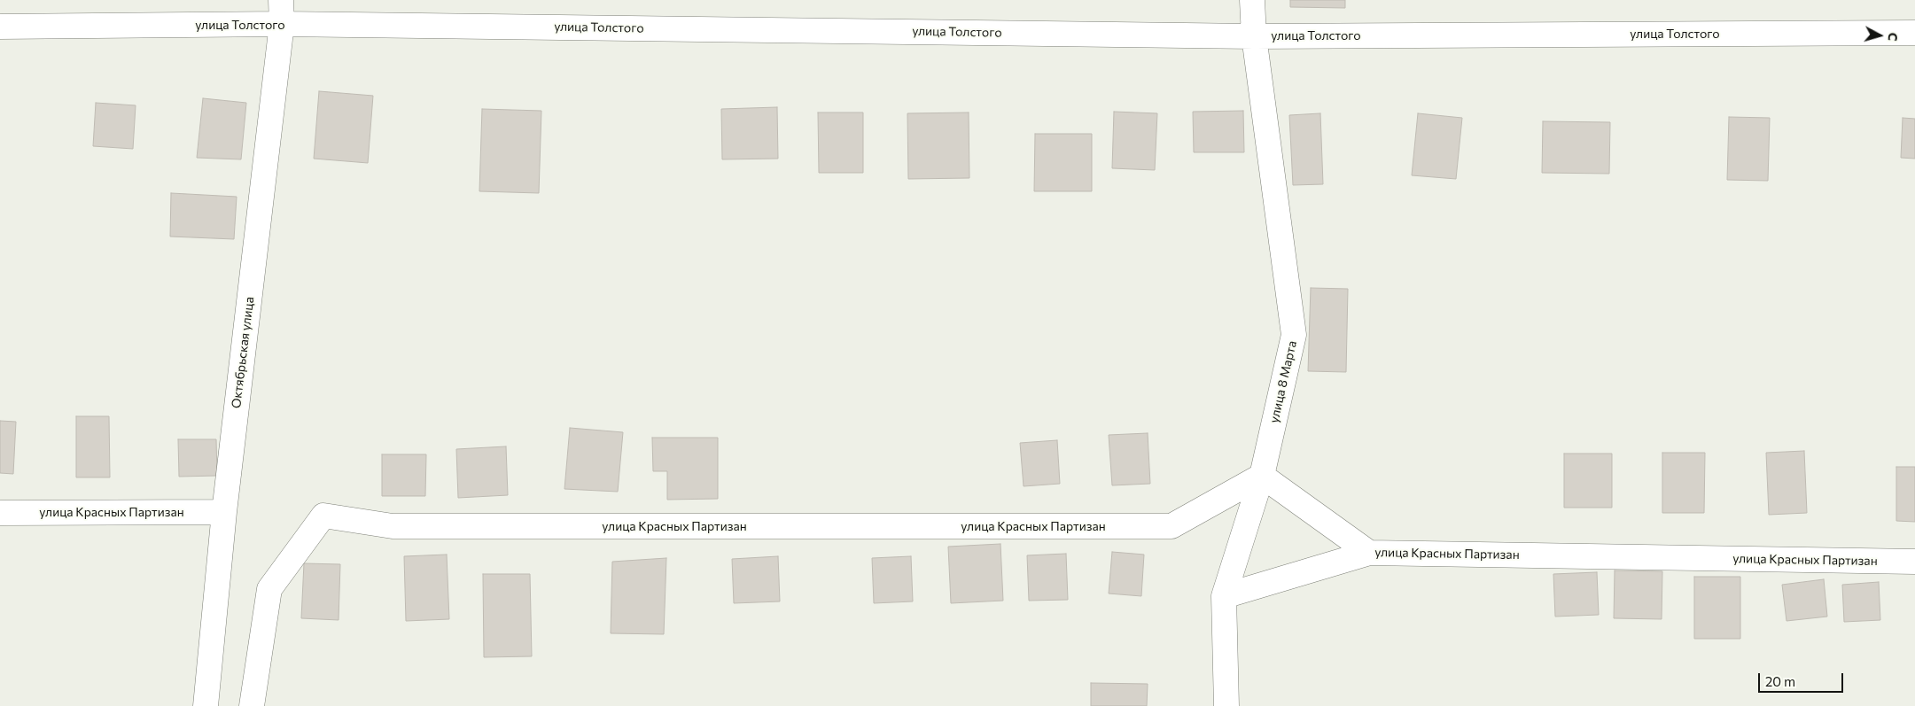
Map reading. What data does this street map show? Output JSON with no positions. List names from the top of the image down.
{
  "streets": {
    "street": [
      "улица Толстого",
      "Октябрьская улица",
      "улица 8 Марта",
      "улица Красных Партизан"
    ]
  },
  "crossings": [
    ["улица Толстого", "Октябрьская улица"],
    ["улица Толстого", "улица 8 Марта"],
    ["Октябрьская улица", "улица Красных Партизан"],
    ["улица 8 Марта", "улица Красных Партизан"]
  ],
  "scale_bar": "20 m",
  "north": "right"
}
